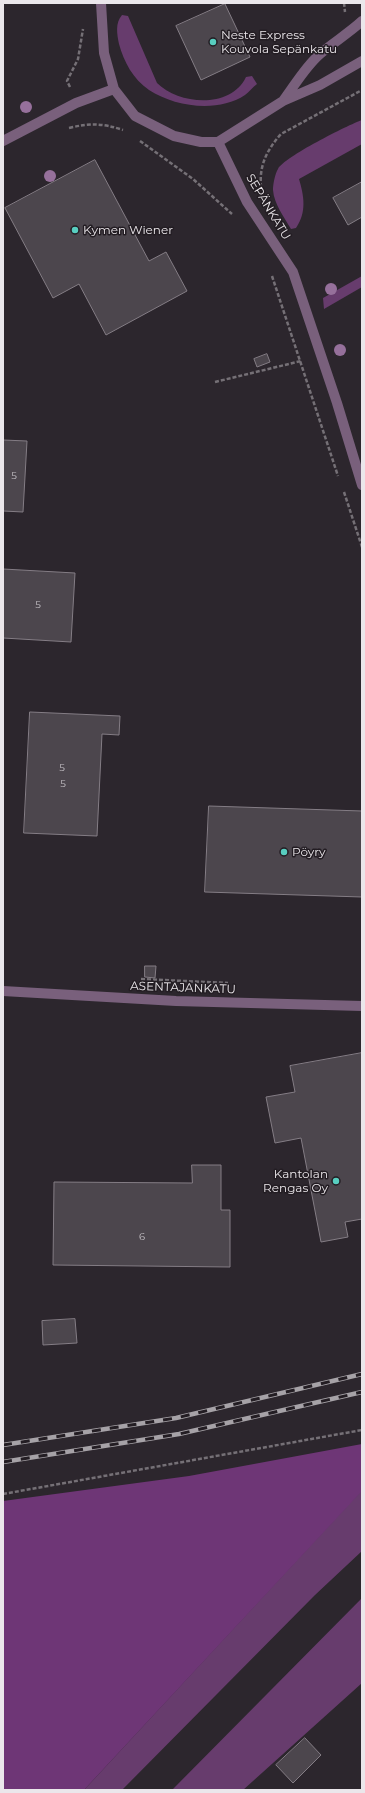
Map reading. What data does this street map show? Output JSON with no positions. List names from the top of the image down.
{
  "streets": {
    "street": ["SEPÄNKATU", "ASENTAJANKATU"]
  },
  "places": [
    "Neste Express Kouvola Sepänkatu",
    "Kymen Wiener",
    "Pöyry",
    "Kantolan Rengas Oy"
  ],
  "house_numbers": [
    "5",
    "5",
    "5",
    "5",
    "6"
  ]
}
